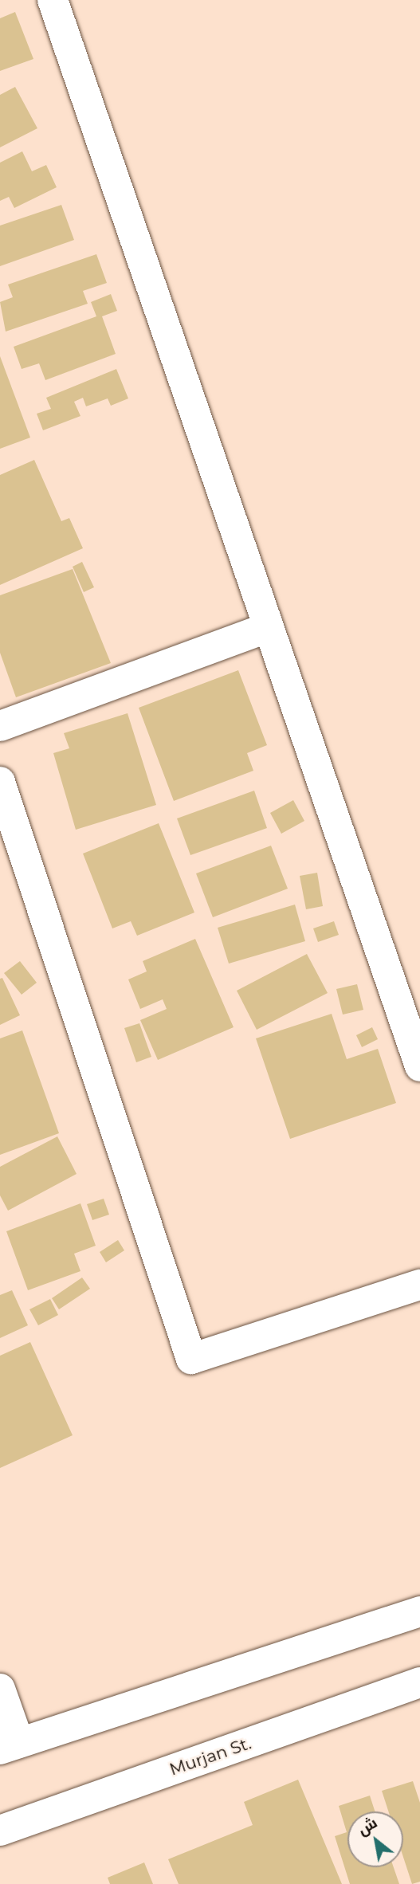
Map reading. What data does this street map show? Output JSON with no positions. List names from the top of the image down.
{
  "streets": {
    "street": ["Murjan St."]
  },
  "north": "top left"
}
